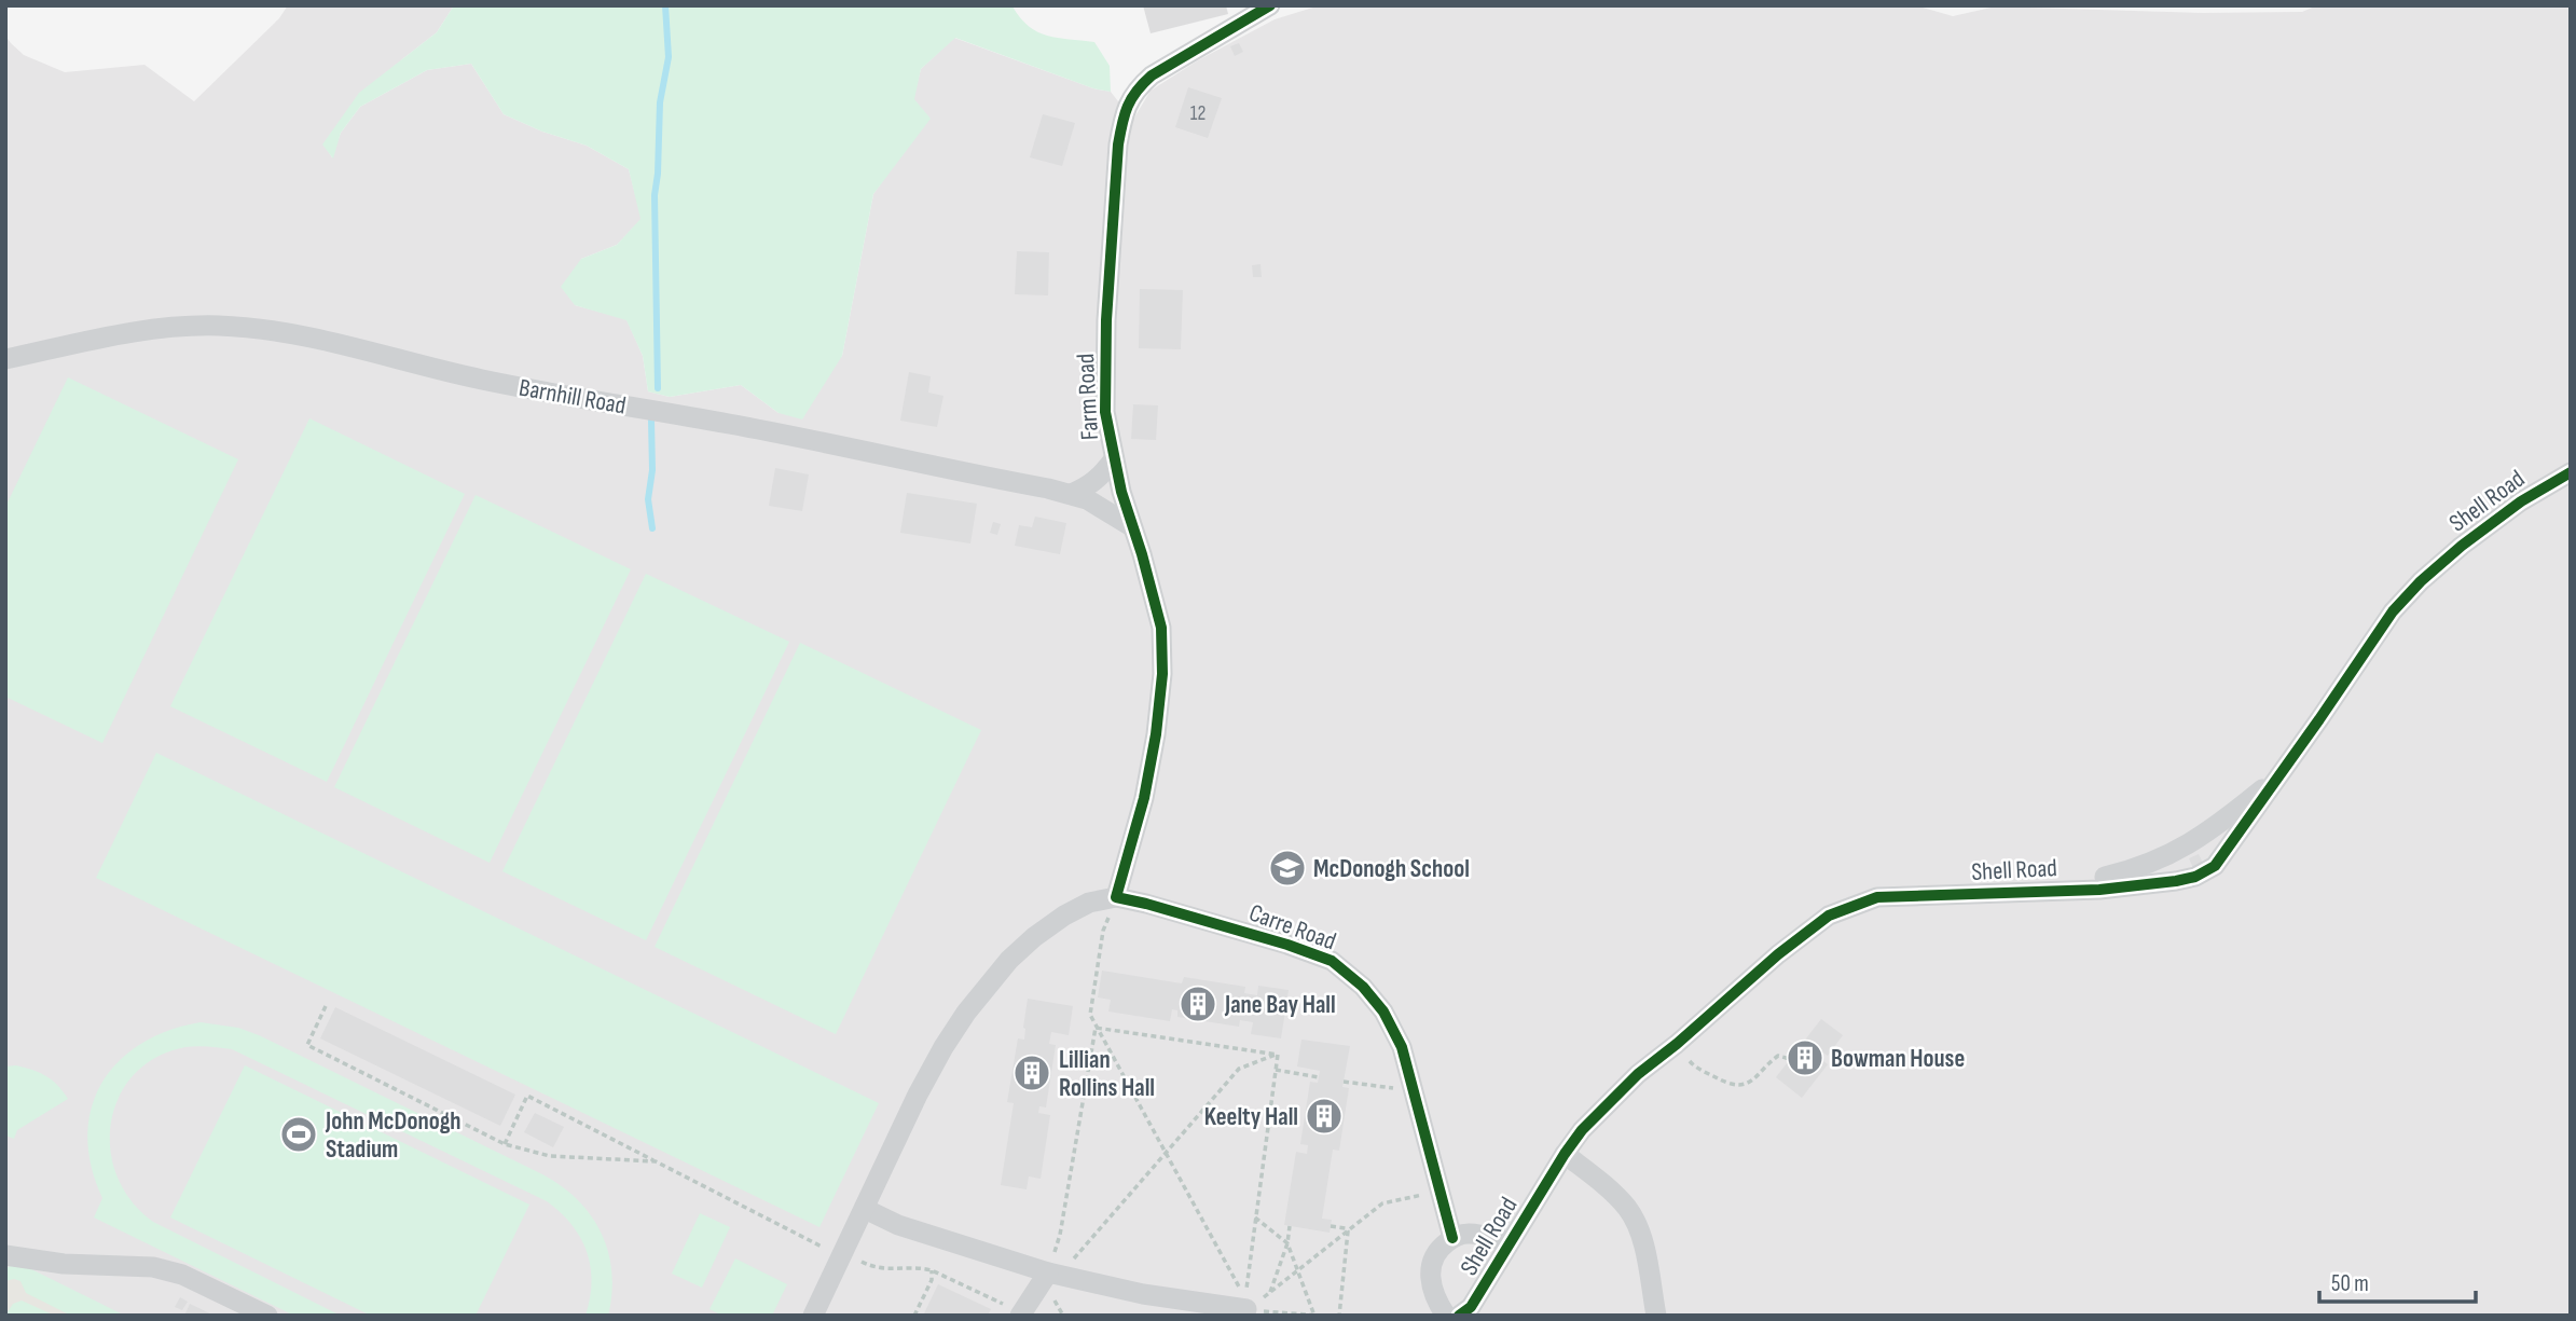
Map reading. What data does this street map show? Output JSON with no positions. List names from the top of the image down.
{
  "streets": {
    "street": [
      "Barnhill Road",
      "Farm Road",
      "Shell Road",
      "Carre Road"
    ]
  },
  "crossings": [
    ["Barnhill Road", "Farm Road"],
    ["Farm Road", "Carre Road"]
  ],
  "places": {
    "school or university": ["McDonogh School"],
    "building": [
      "Jane Bay Hall",
      "Bowman House",
      "Lillian Rollins Hall",
      "Keelty Hall"
    ],
    "sports": ["John McDonogh Stadium"]
  },
  "house_numbers": ["12"],
  "scale_bar": "50 m"
}
